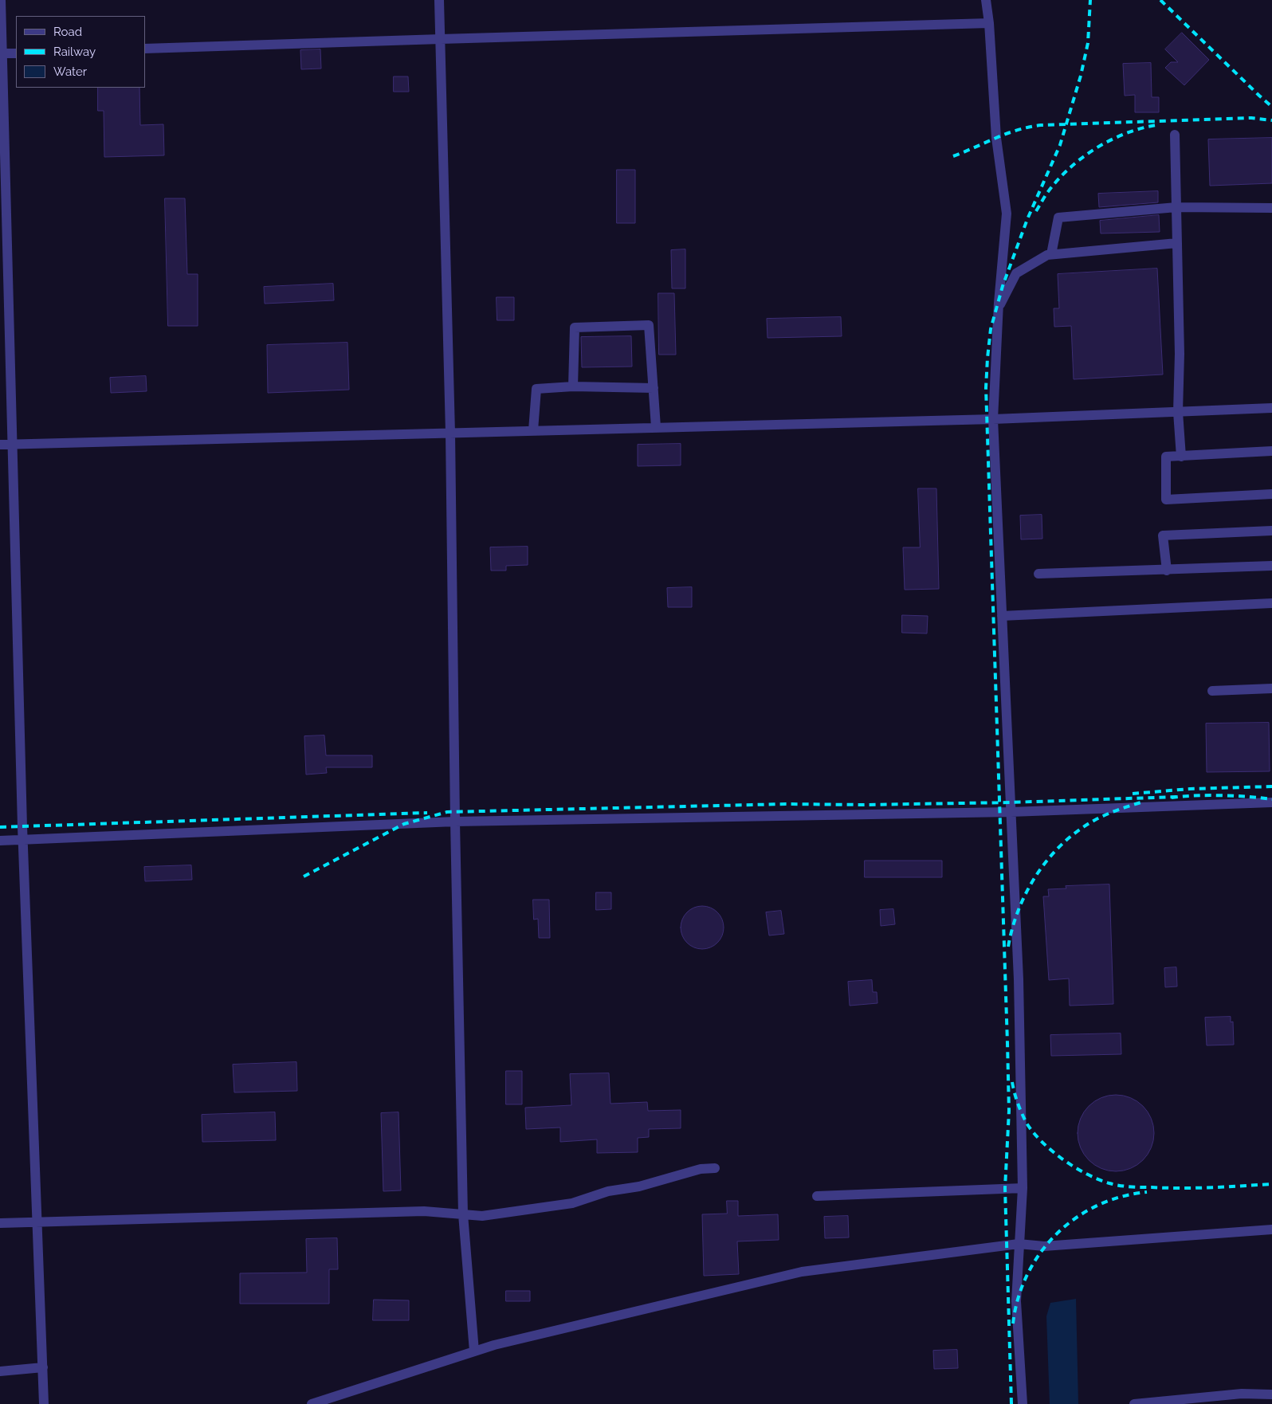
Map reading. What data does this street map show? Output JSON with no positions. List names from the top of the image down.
{
  "legend": ["Road", "Railway", "Water"]
}
